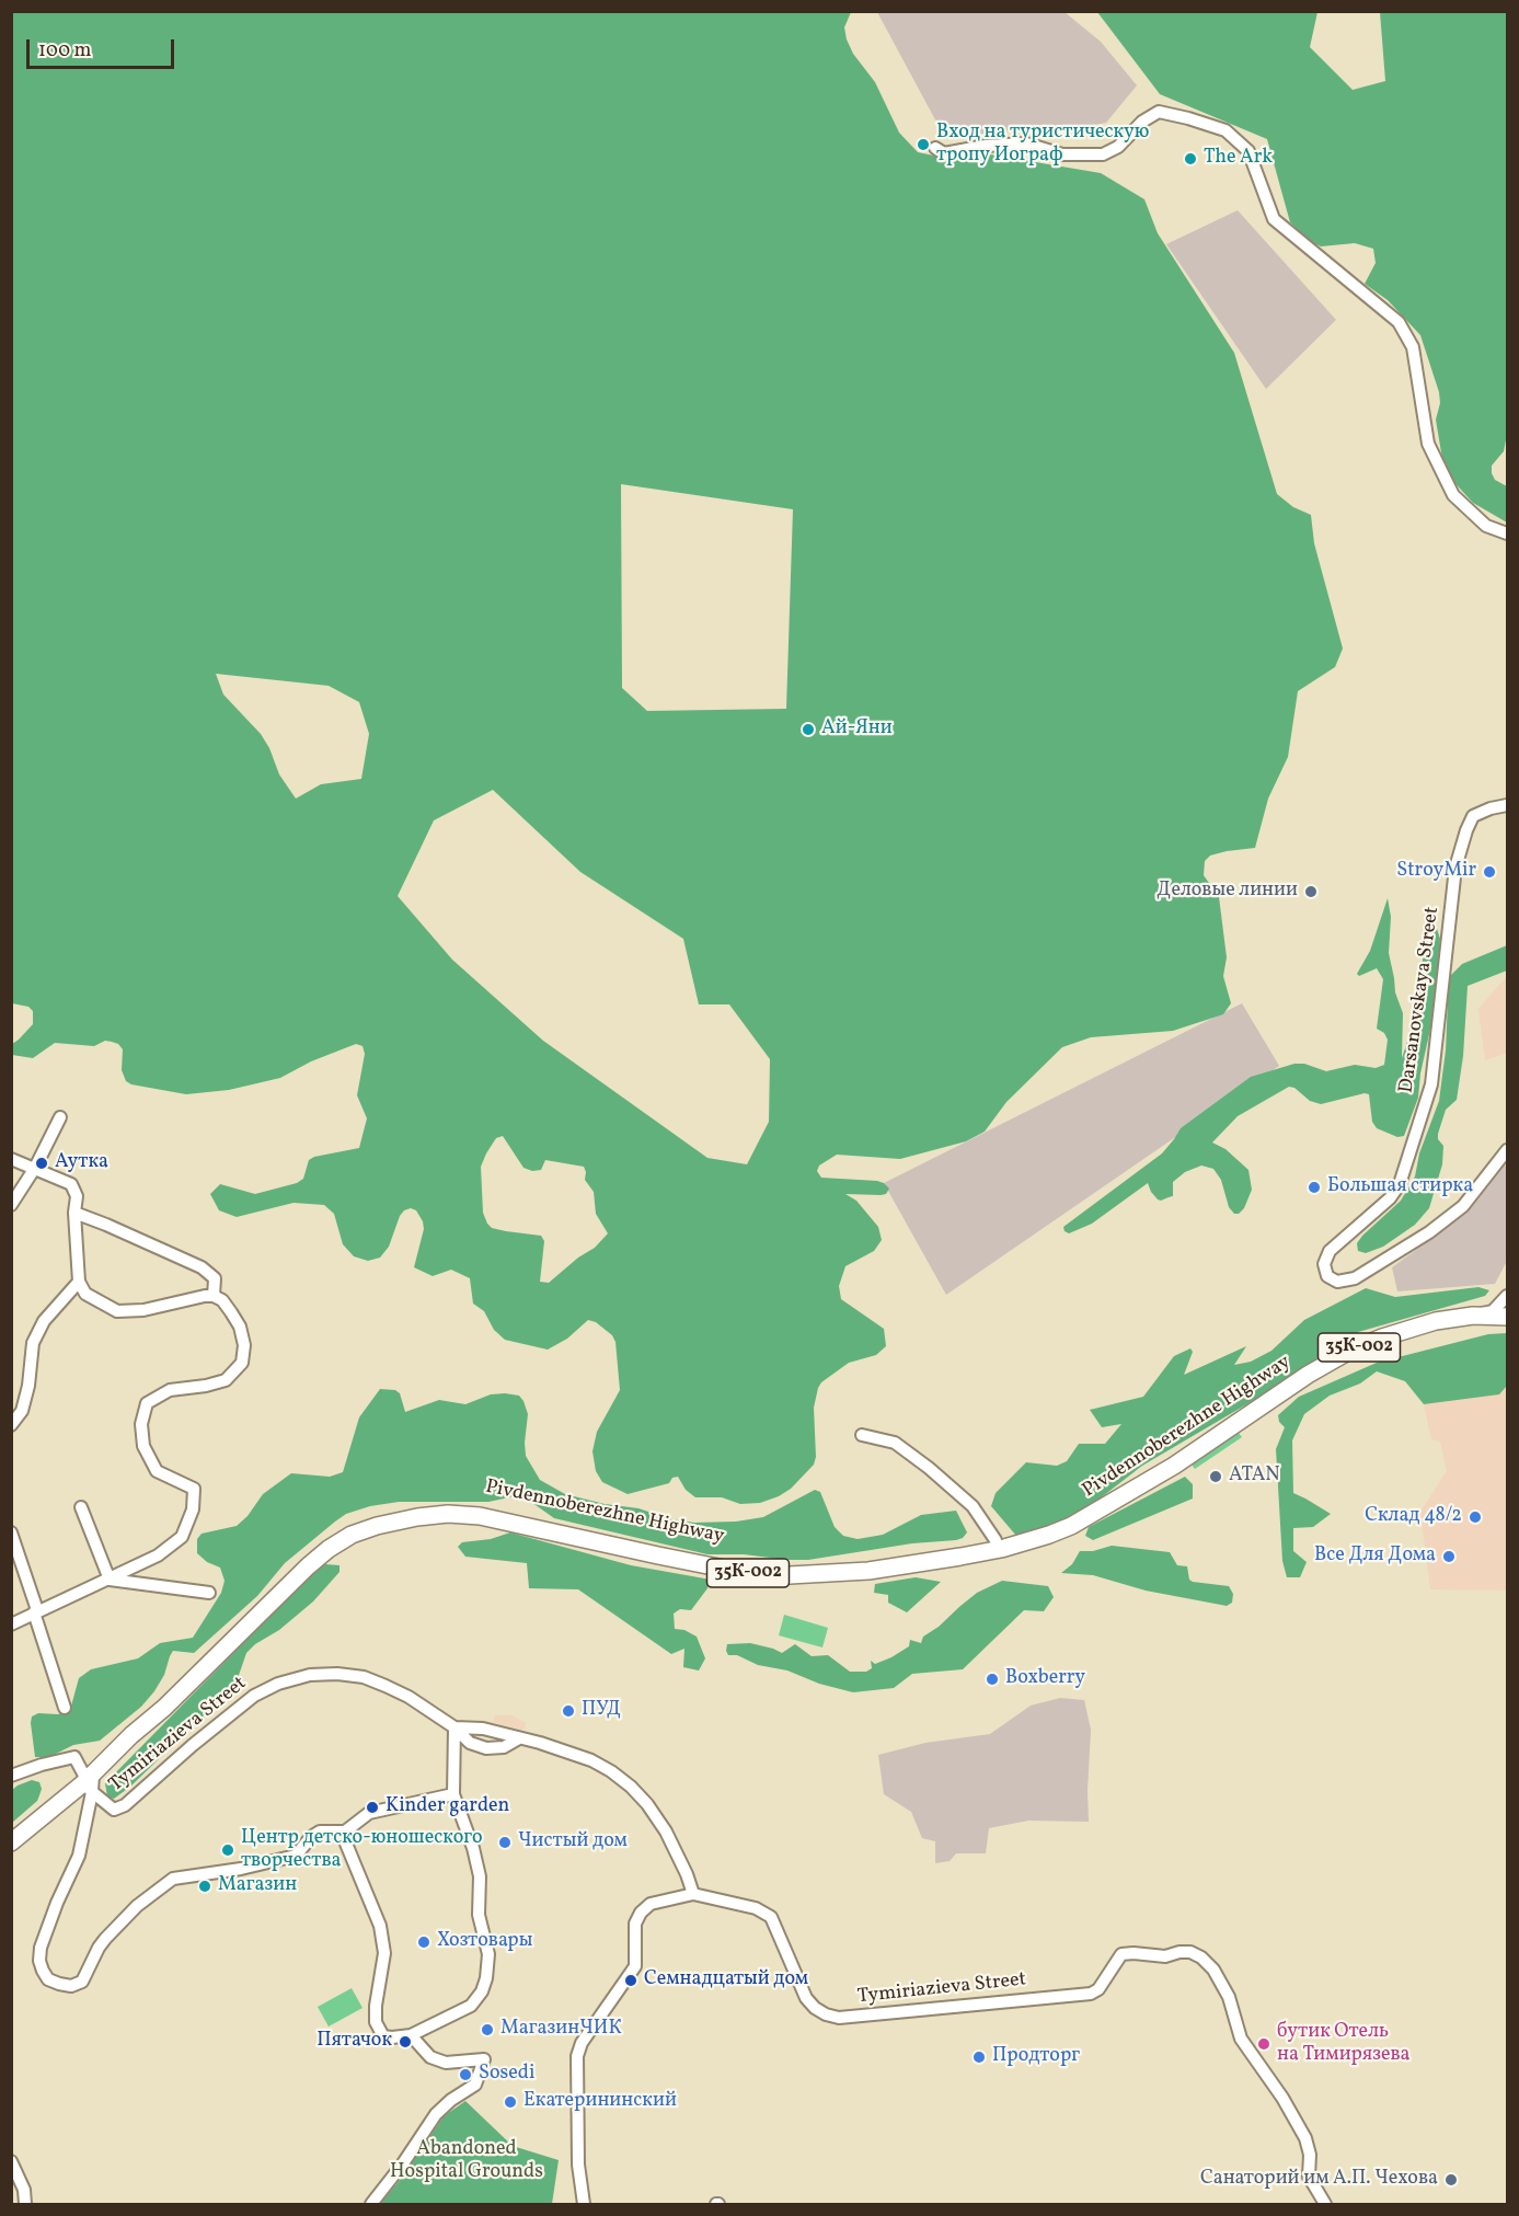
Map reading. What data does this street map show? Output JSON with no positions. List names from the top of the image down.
{
  "streets": {
    "highway": ["35К-002", "Pivdennoberezhne Highway"],
    "street": ["Darsanovskaya Street", "Tymiriazieva Street"]
  },
  "crossings": [
    ["35К-002", "Pivdennoberezhne Highway"],
    ["35К-002", "Tymiriazieva Street"],
    ["Pivdennoberezhne Highway", "Tymiriazieva Street"]
  ],
  "parks": ["Abandoned Hospital Grounds"],
  "places": [
    "Вход на туристическую тропу Иограф",
    "The Ark",
    "Ай-Яни",
    "StroyMir",
    "Деловые линии",
    "Аутка",
    "Большая стирка",
    "ATAN",
    "Склад 48/2",
    "Все Для Дома",
    "Boxberry",
    "ПУД",
    "Kinder garden",
    "Чистый дом",
    "Центр детско-юношеского творчества",
    "Магазин",
    "Хозтовары",
    "Семнадцатый дом",
    "МагазинЧИК",
    "Пятачок",
    "бутик Отель на Тимирязева",
    "Продторг",
    "Sosedi",
    "Екатерининский",
    "Санаторий им А.П. Чехова"
  ],
  "scale_bar": "100 m"
}
